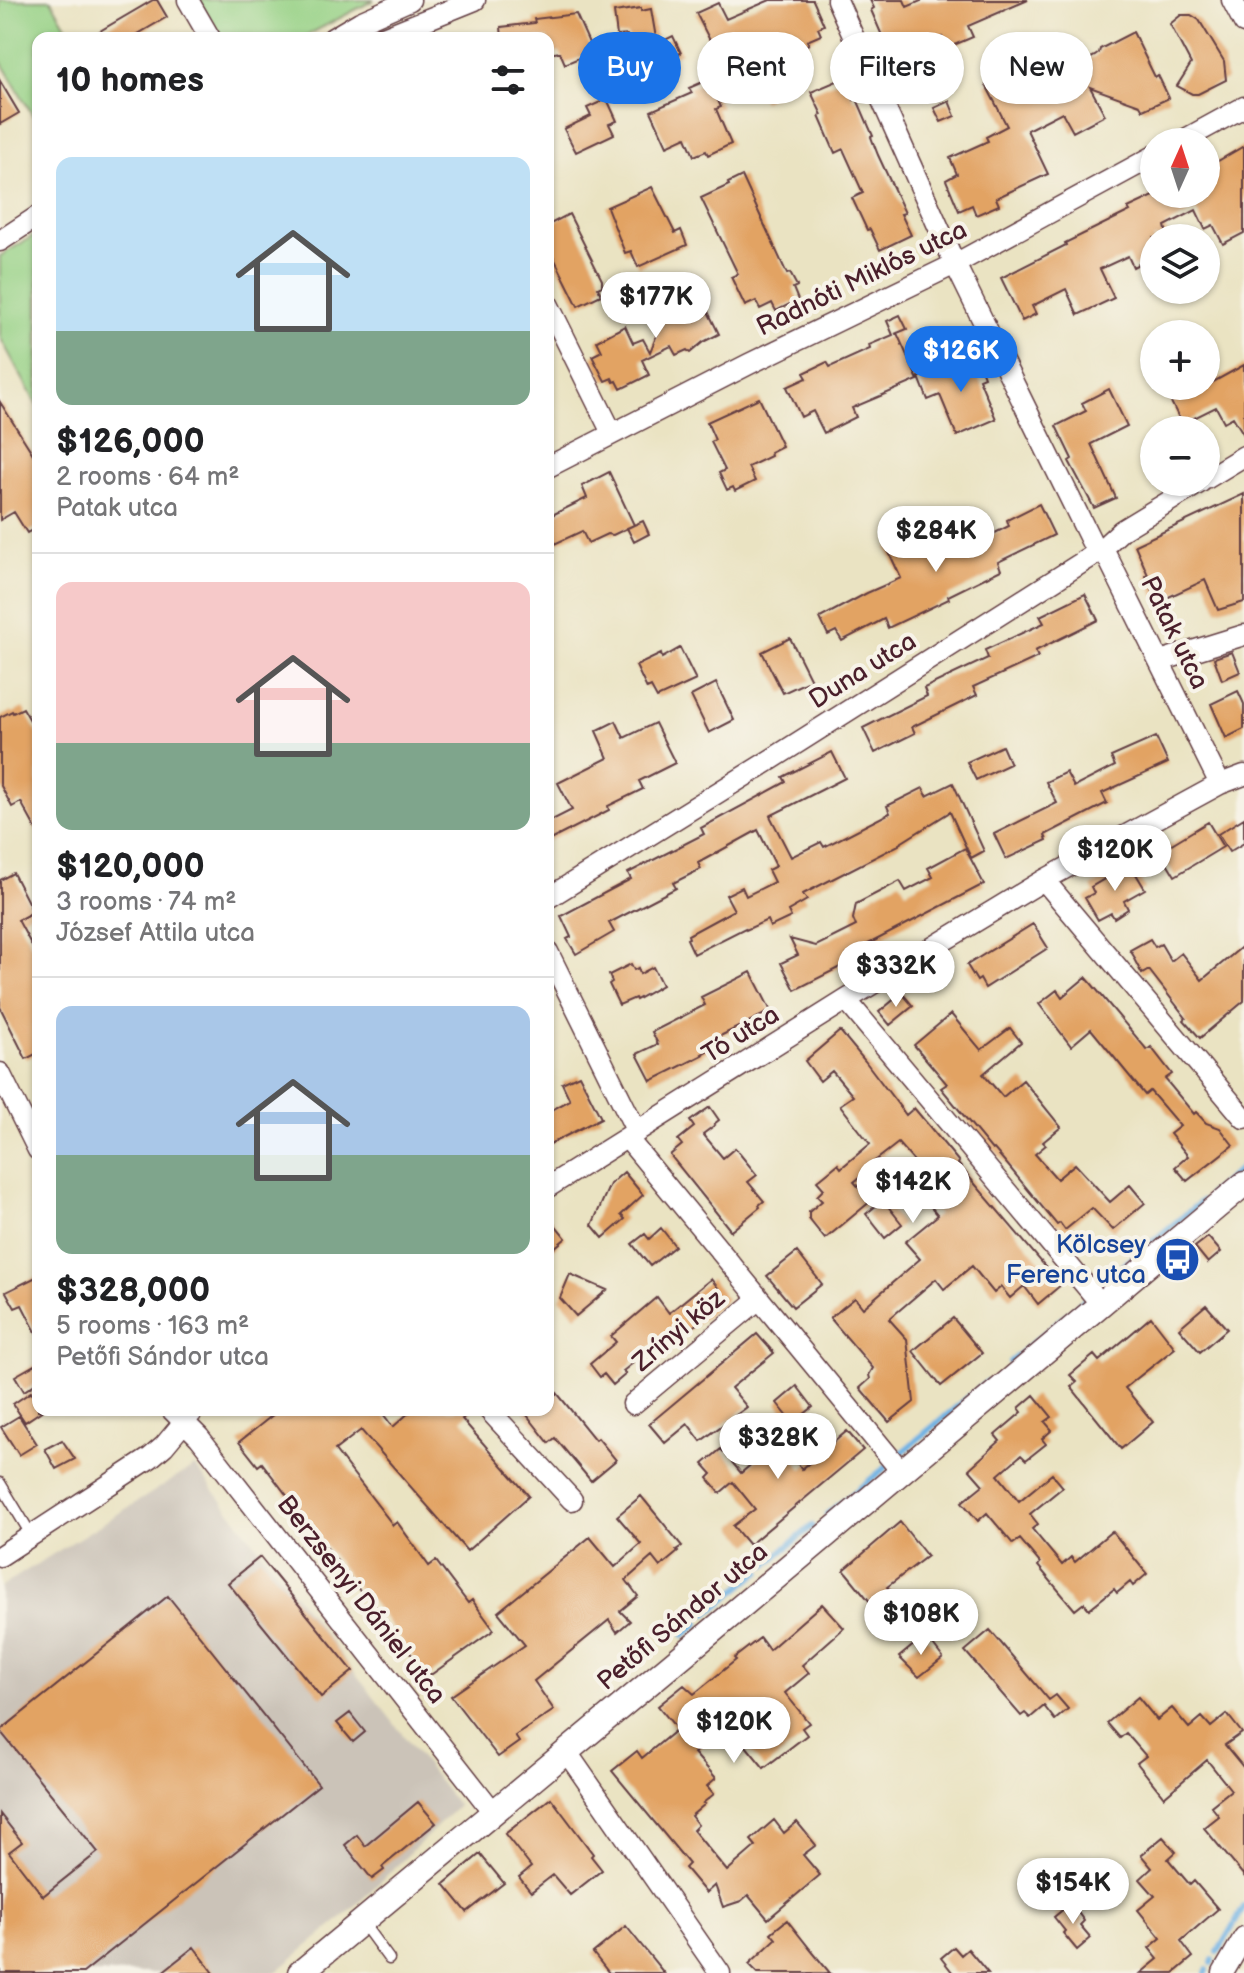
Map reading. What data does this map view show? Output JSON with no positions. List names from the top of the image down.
{
  "streets": {
    "street": [
      "Radnóti Miklós utca",
      "Patak utca",
      "Duna utca",
      "Tó utca",
      "Zrínyi köz",
      "Berzsenyi Dániel utca",
      "Petőfi Sándor utca"
    ]
  },
  "crossings": [
    ["Radnóti Miklós utca", "Patak utca"],
    ["Patak utca", "Duna utca"],
    ["Patak utca", "Tó utca"],
    ["Berzsenyi Dániel utca", "Petőfi Sándor utca"]
  ],
  "places": {
    "bus stop": ["Kölcsey Ferenc utca"]
  },
  "north": "top",
  "page": {
    "chip": [
      "Buy",
      "Rent",
      "Filters",
      "New"
    ],
    "heading": "10 homes",
    "map_buttons": ["+", "−"],
    "list": [
      {
        "name": "$126,000",
        "note": "2 rooms · 64 m² · Patak utca"
      },
      {
        "name": "$120,000",
        "note": "3 rooms · 74 m² · József Attila utca"
      },
      {
        "name": "$328,000",
        "note": "5 rooms · 163 m² · Petőfi Sándor utca"
      }
    ],
    "price": [
      "$177K",
      "$126K",
      "$284K",
      "$120K",
      "$332K",
      "$142K",
      "$328K",
      "$108K",
      "$120K",
      "$154K"
    ]
  }
}
